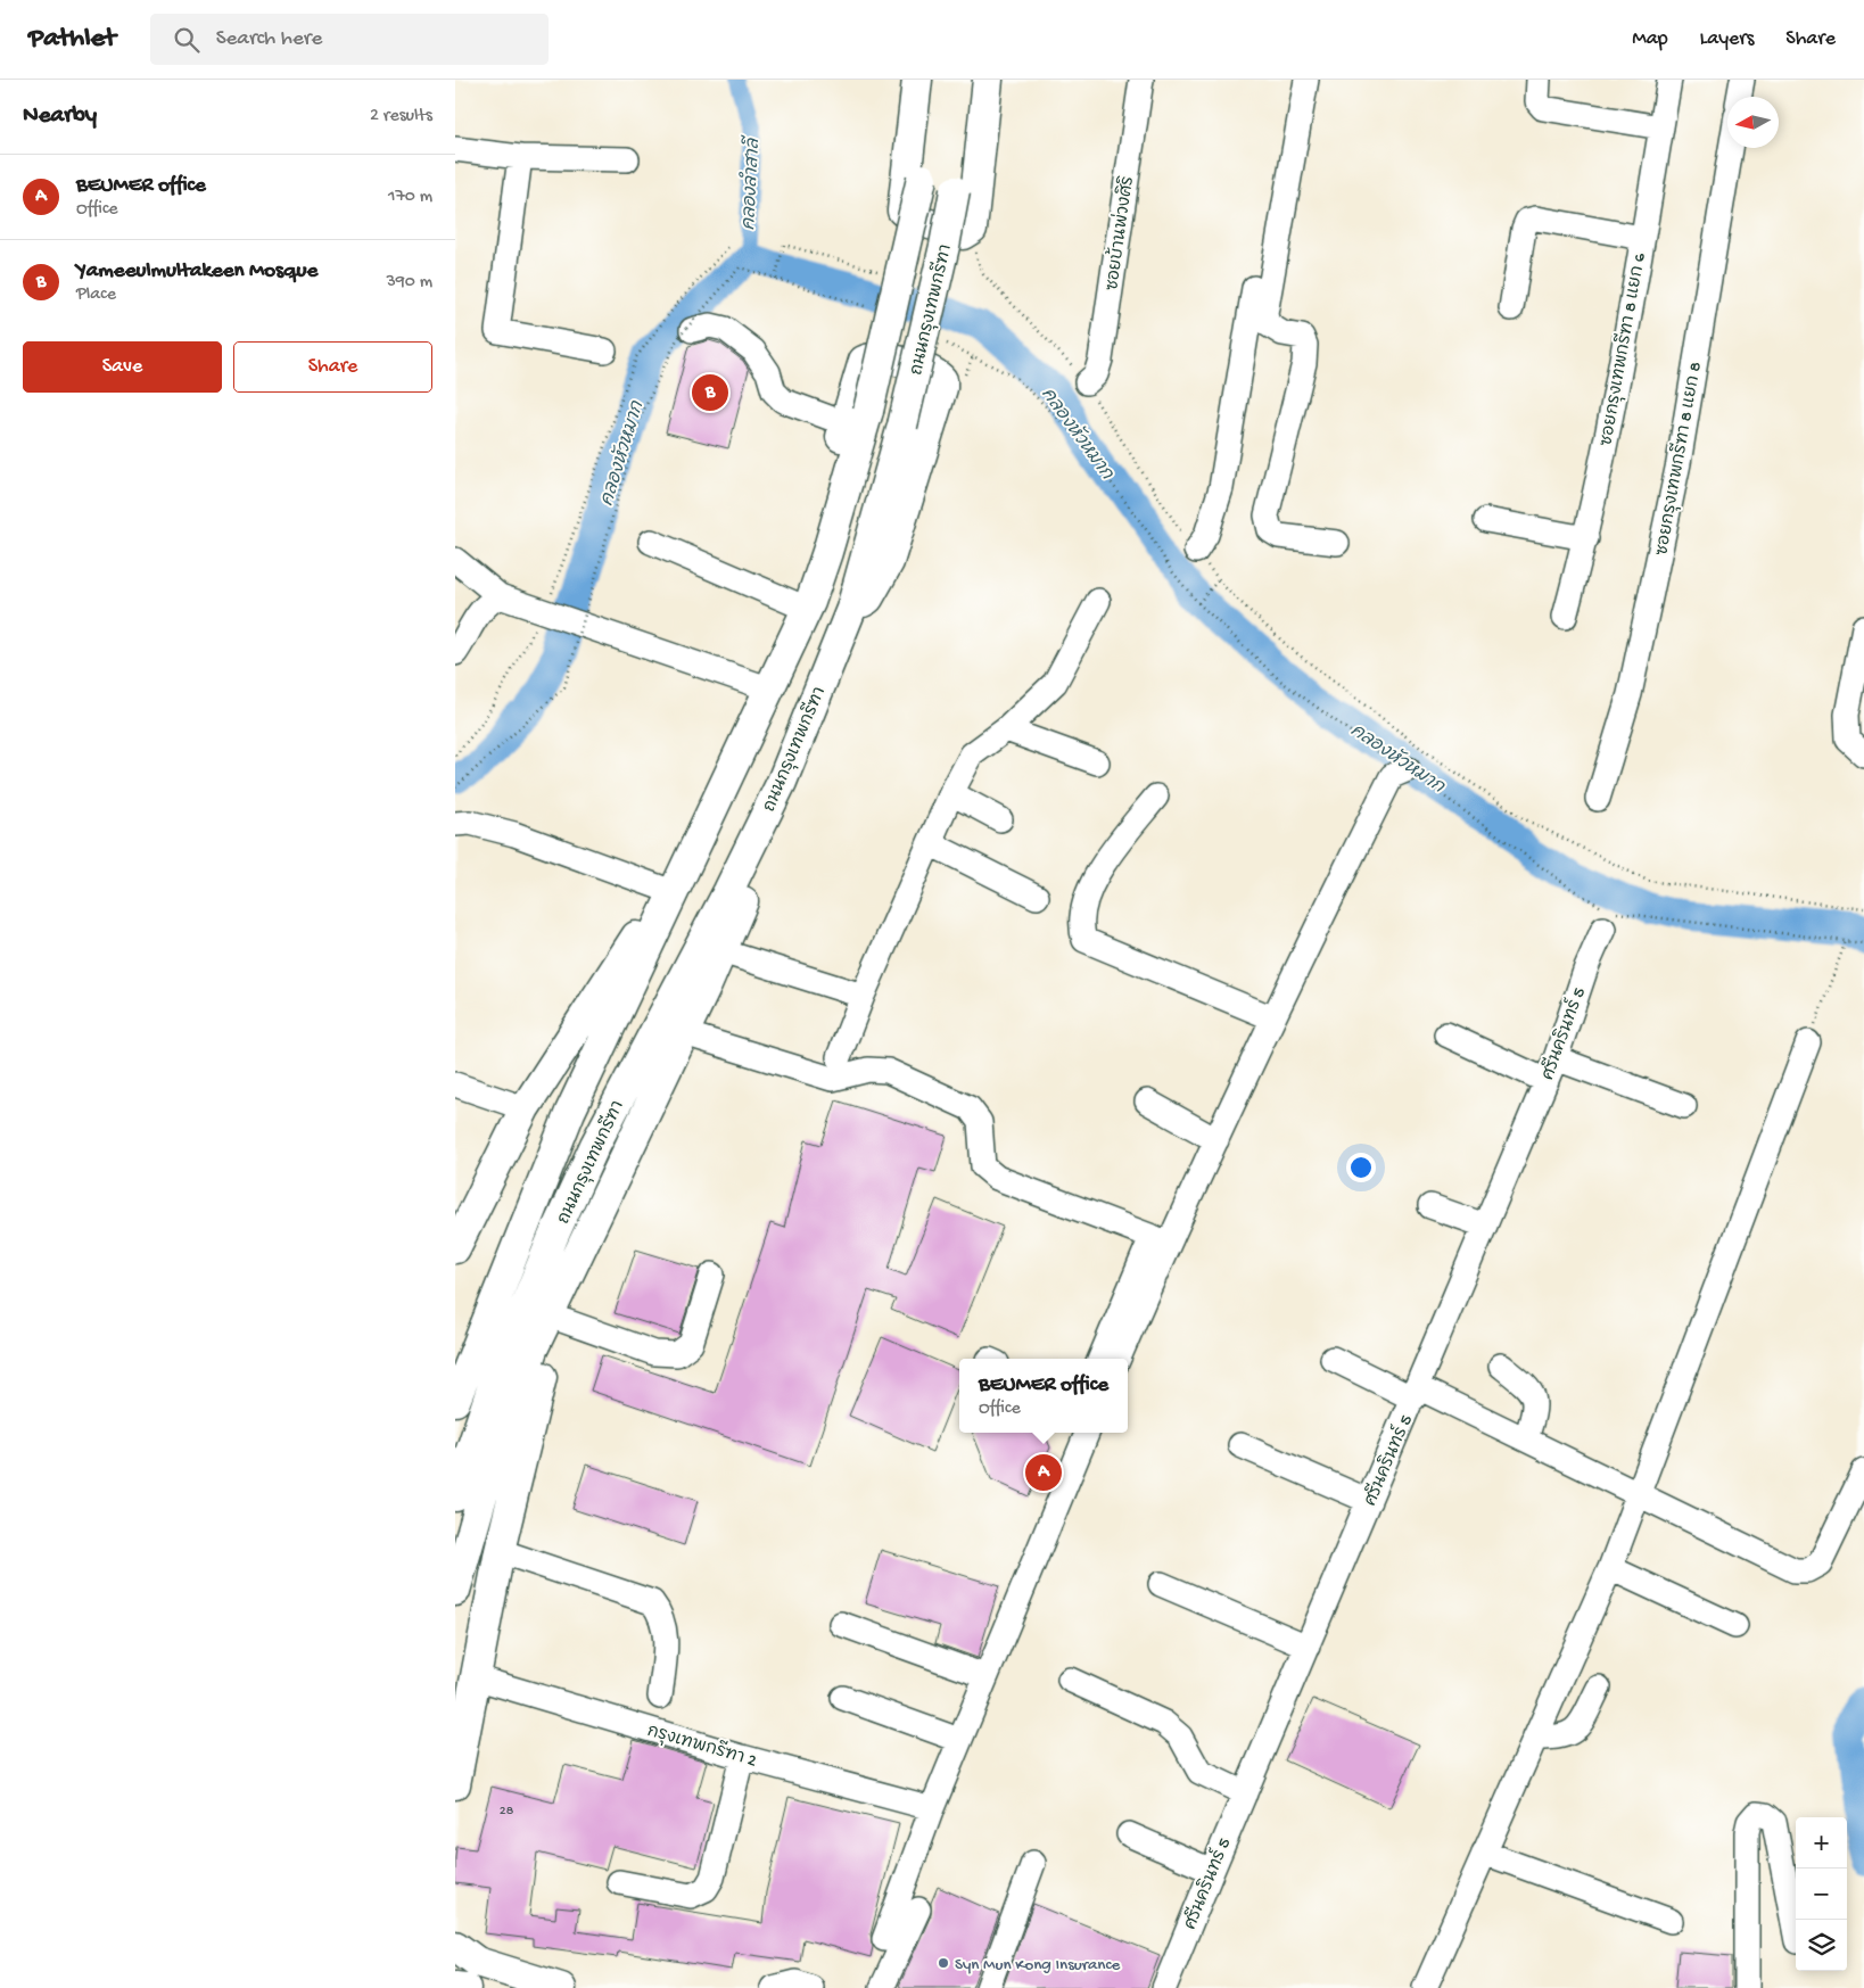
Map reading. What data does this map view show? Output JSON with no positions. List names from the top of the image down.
{
  "streets": {
    "main road": ["ถนนกรุงเทพกรีฑา"],
    "street": [
      "ซอยบ้านพ่วงศิริ",
      "ซอยกรุงเทพกรีฑา 8 แยก 6",
      "ซอยกรุงเทพกรีฑา 8 แยก 8",
      "ศรีนครินทร์ 5",
      "กรุงเทพกรีฑา 2"
    ]
  },
  "water": ["คลองลำสาลี", "คลองหัวหมาก"],
  "places": ["Syn Mun Kong Insurance"],
  "house_numbers": ["28"],
  "north": "left",
  "page": {
    "header": "Pathlet",
    "search": "Search here",
    "nav": ["Map", "Layers", "Share"],
    "heading": ["Nearby", "2 results"],
    "list": [
      {
        "mark": "A",
        "name": "BEUMER office",
        "note": "Office",
        "value": "170 m"
      },
      {
        "mark": "B",
        "name": "Yameeulmultakeen Mosque",
        "note": "Place",
        "value": "390 m"
      }
    ],
    "buttons": ["Save", "Share"],
    "pins": ["B", "A"],
    "popup": ["BEUMER office", "Office"],
    "map_buttons": ["+", "−"]
  }
}
